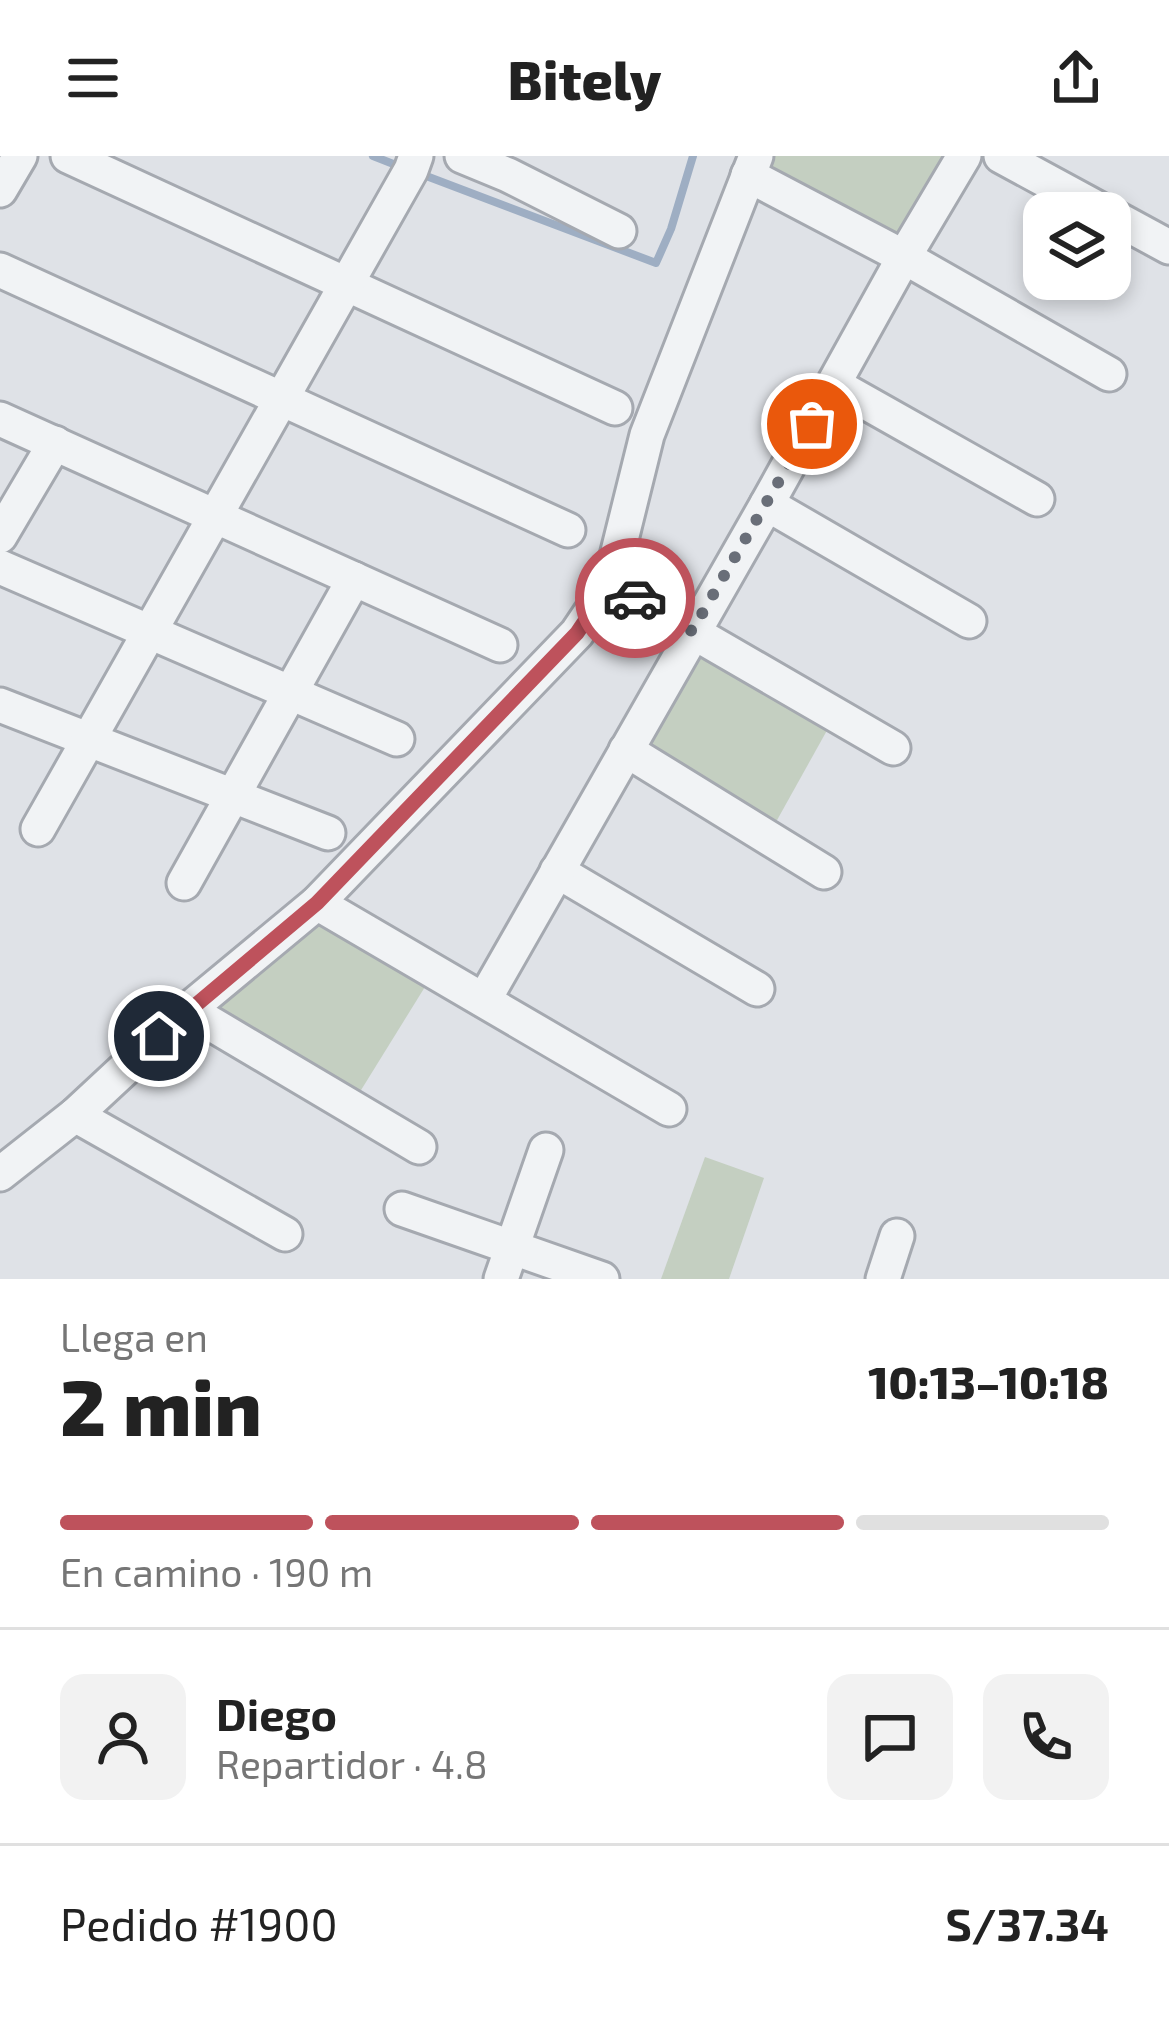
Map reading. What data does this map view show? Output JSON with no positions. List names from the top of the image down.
{
  "page": {
    "header": "Bitely",
    "heading": ["2 min", "Llega en", "10:13–10:18"],
    "panel": [
      "Diego",
      "Repartidor · 4.8",
      "Pedido #1900",
      "S/37.34"
    ],
    "bar": "En camino · 190 m"
  }
}
